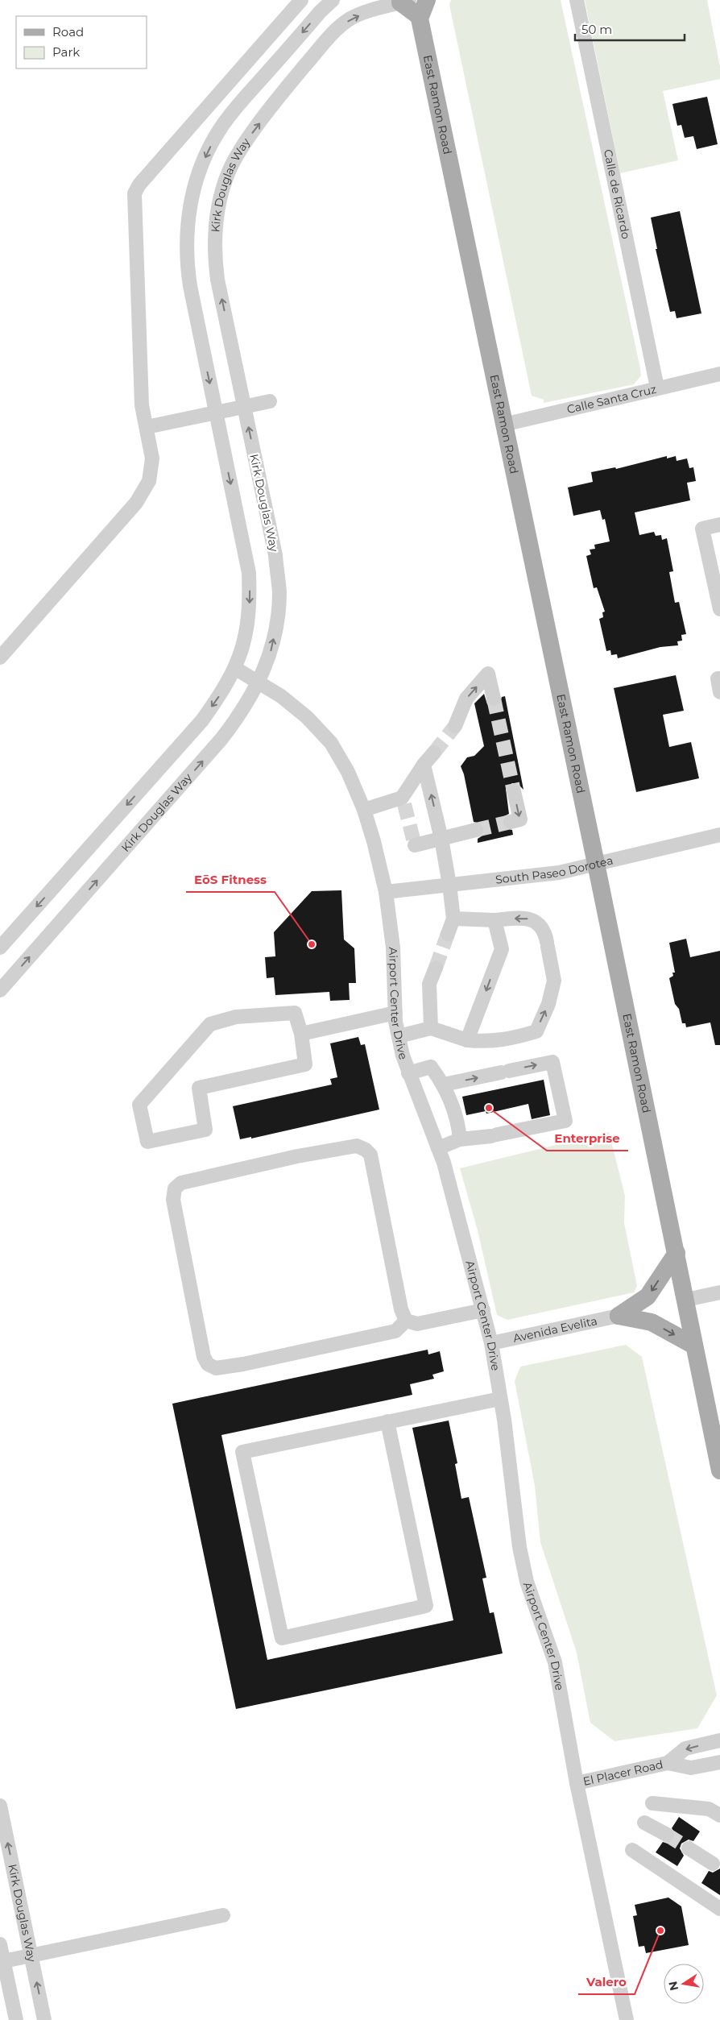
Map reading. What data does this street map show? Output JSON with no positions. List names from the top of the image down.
{
  "streets": {
    "main road": ["East Ramon Road"],
    "street": [
      "Kirk Douglas Way",
      "Calle de Ricardo",
      "Calle Santa Cruz",
      "South Paseo Dorotea",
      "Airport Center Drive",
      "Avenida Evelita",
      "El Placer Road"
    ]
  },
  "crossings": [
    ["East Ramon Road", "Calle Santa Cruz"],
    ["East Ramon Road", "South Paseo Dorotea"],
    ["Kirk Douglas Way", "Airport Center Drive"],
    ["Calle de Ricardo", "Calle Santa Cruz"],
    ["South Paseo Dorotea", "Airport Center Drive"],
    ["Airport Center Drive", "Avenida Evelita"],
    ["Airport Center Drive", "El Placer Road"]
  ],
  "places": ["EōS Fitness", "Enterprise", "Valero"],
  "legend": ["Road", "Park"],
  "scale_bar": "50 m",
  "north": "left"
}
